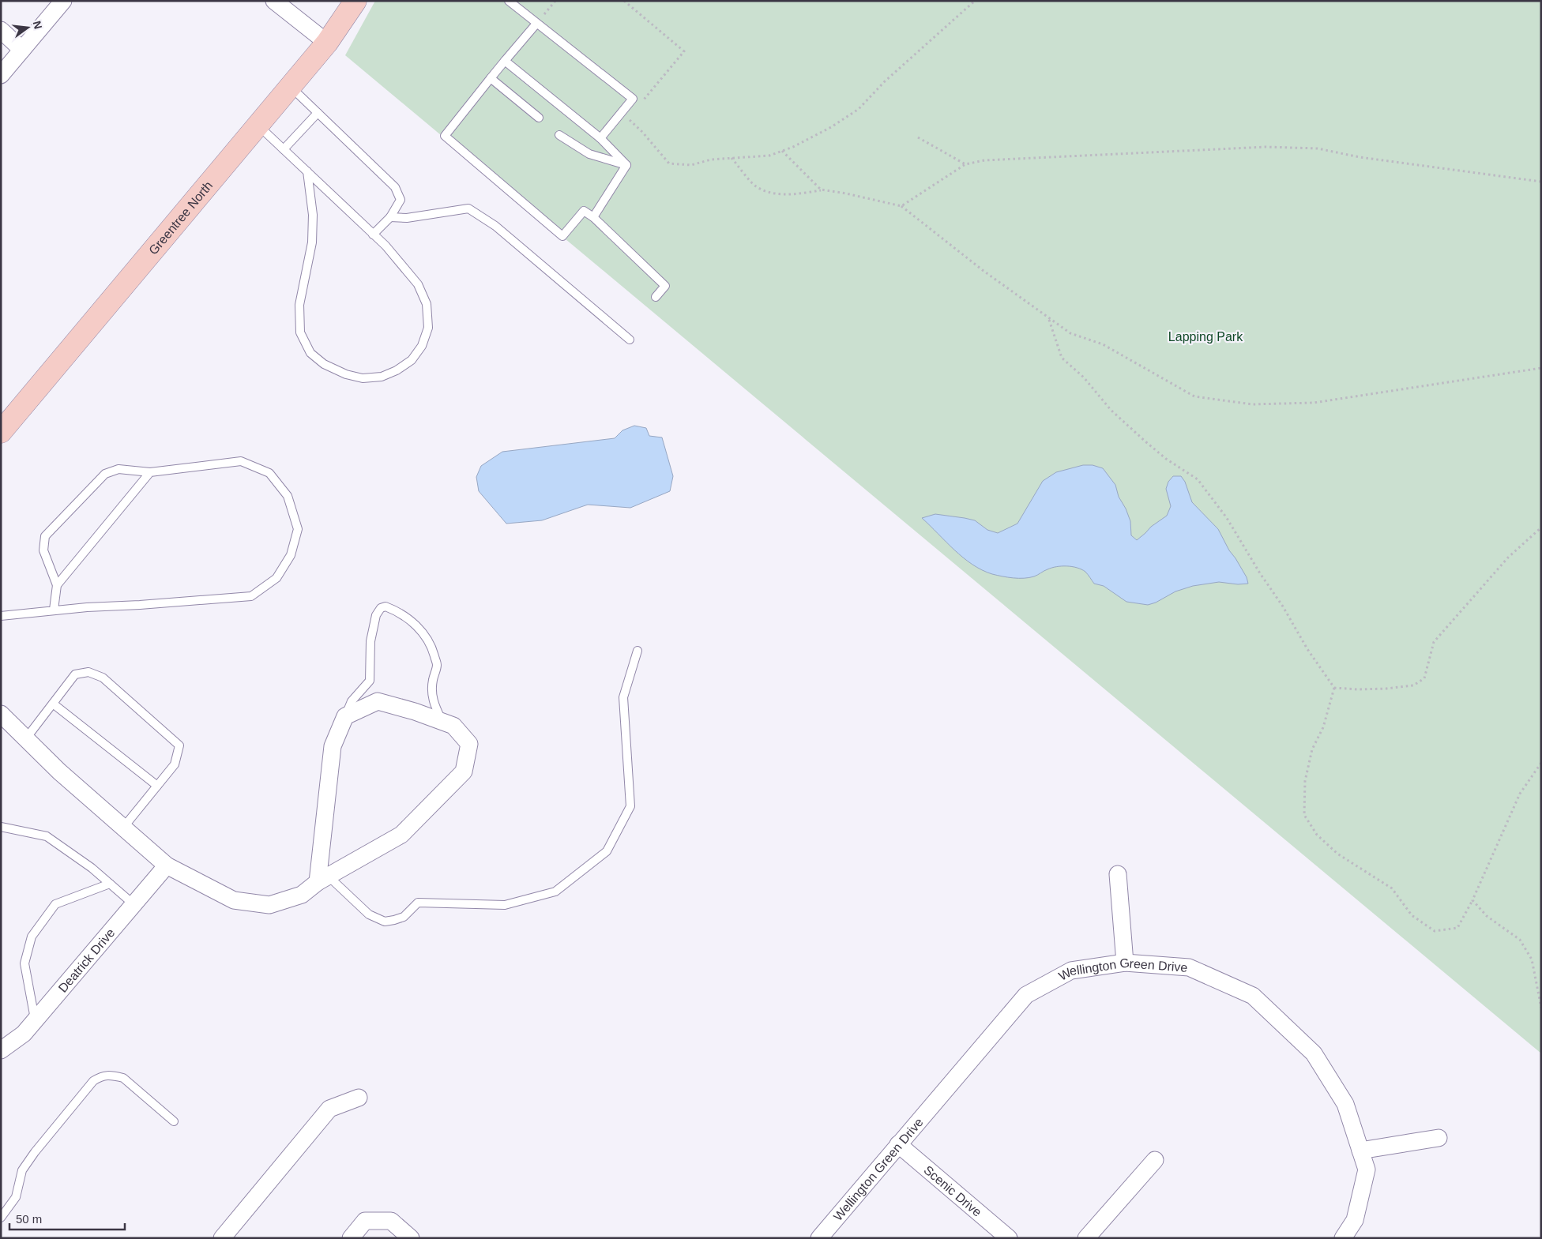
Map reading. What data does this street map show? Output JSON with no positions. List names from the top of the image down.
{
  "streets": {
    "main road": ["Greentree North"],
    "street": ["Deatrick Drive", "Wellington Green Drive", "Scenic Drive"]
  },
  "crossings": [
    ["Wellington Green Drive", "Scenic Drive"]
  ],
  "parks": ["Lapping Park"],
  "scale_bar": "50 m",
  "north": "right"
}
